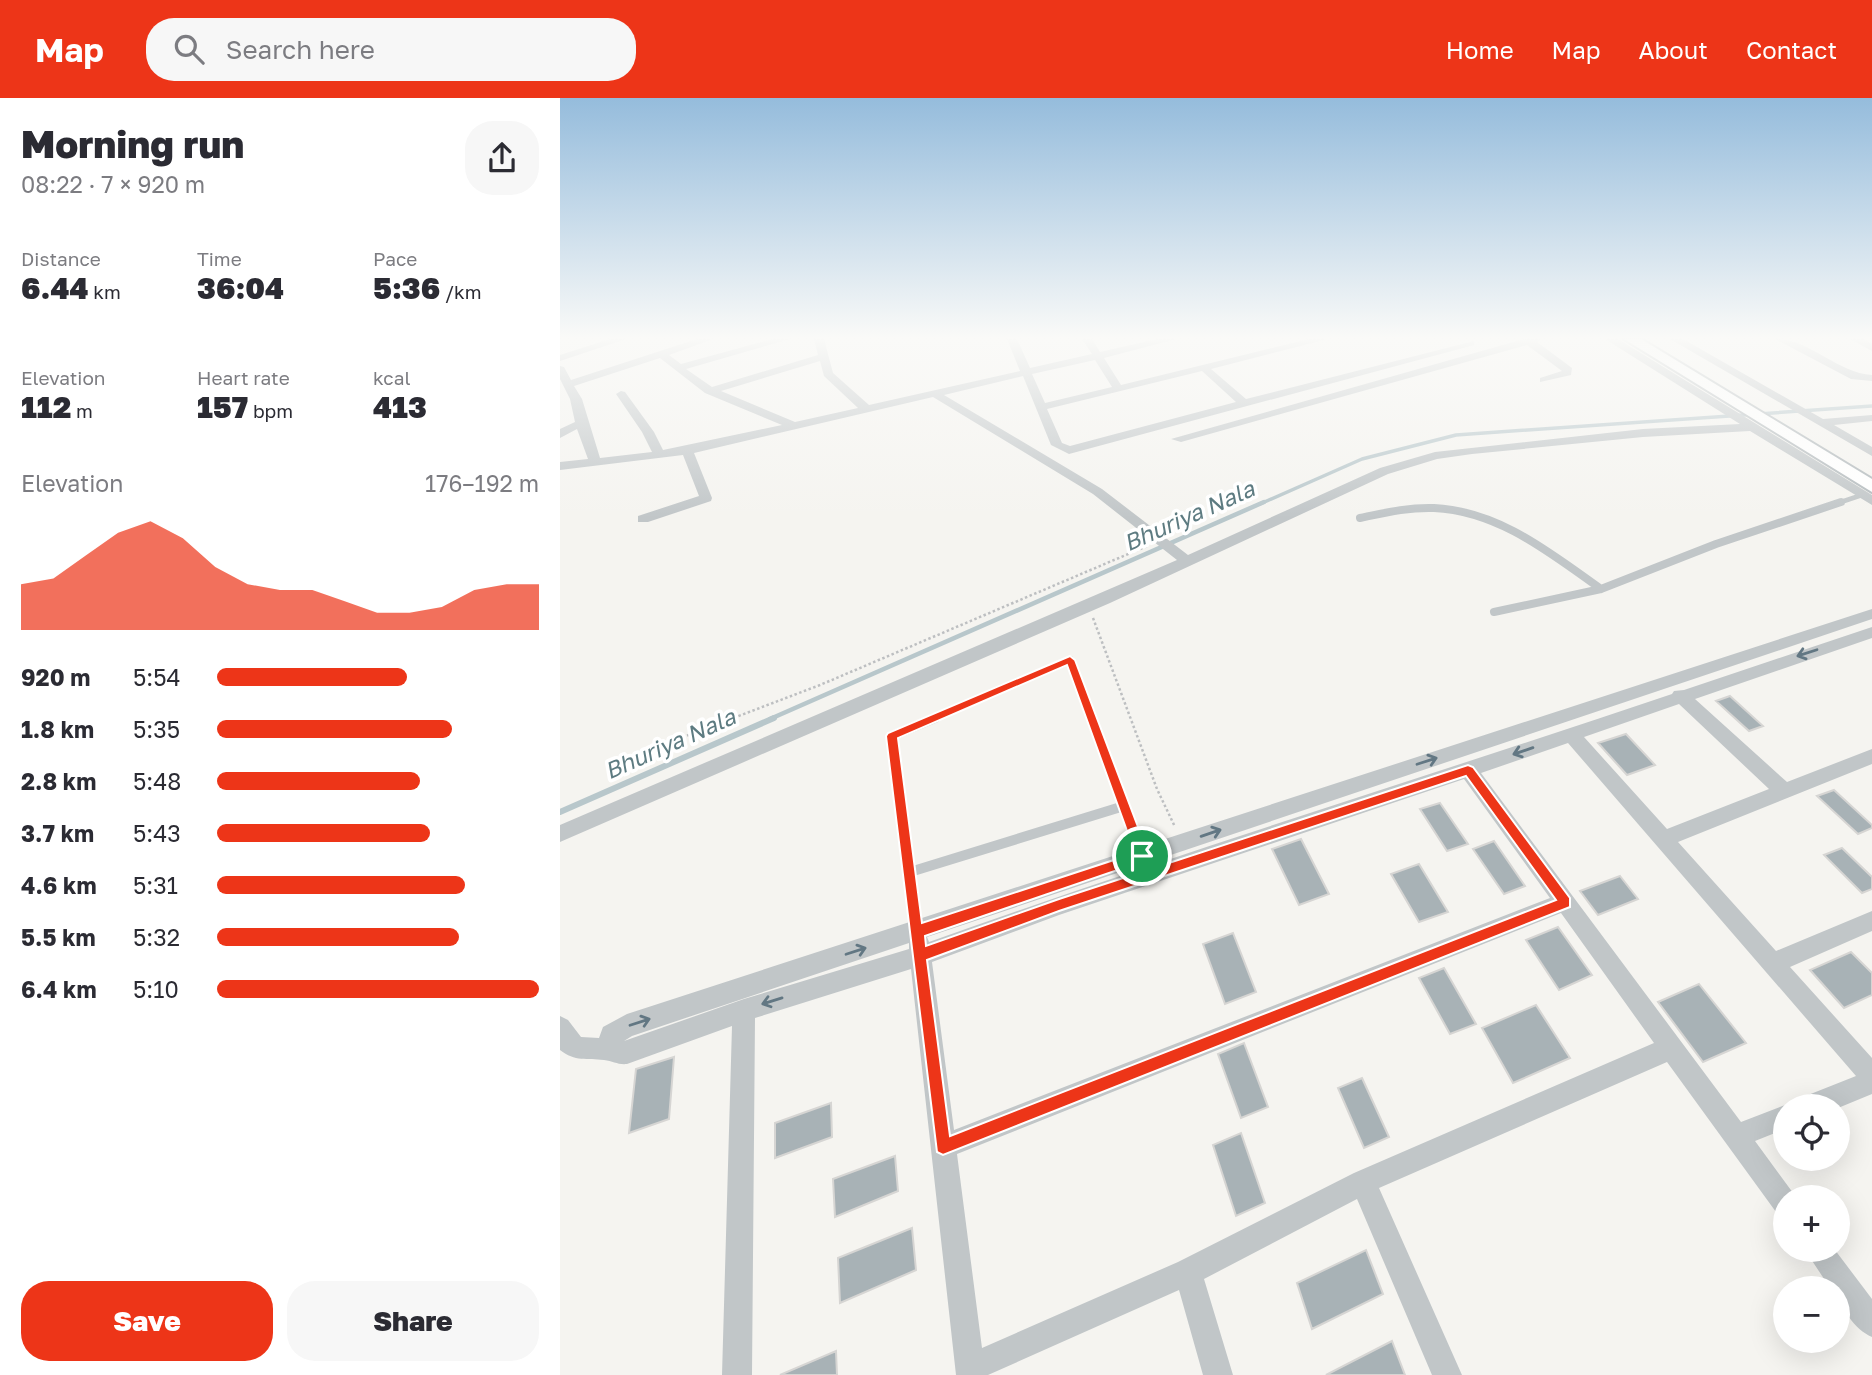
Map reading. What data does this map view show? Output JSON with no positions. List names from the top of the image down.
{
  "water": ["Bhuriya Nala"],
  "page": {
    "header": "Map",
    "search": "Search here",
    "nav": [
      "Home",
      "Map",
      "About",
      "Contact"
    ],
    "heading": ["Morning run", "08:22 · 7 × 920 m"],
    "stats": [
      ["Distance", "6.44 km"],
      ["Time", "36:04"],
      ["Pace", "5:36 /km"],
      ["Elevation", "112 m"],
      ["Heart rate", "157 bpm"],
      ["kcal", "413"]
    ],
    "chart": ["Elevation", "176–192 m"],
    "list": [
      {
        "name": "920 m",
        "note": "5:54"
      },
      {
        "name": "1.8 km",
        "note": "5:35"
      },
      {
        "name": "2.8 km",
        "note": "5:48"
      },
      {
        "name": "3.7 km",
        "note": "5:43"
      },
      {
        "name": "4.6 km",
        "note": "5:31"
      },
      {
        "name": "5.5 km",
        "note": "5:32"
      },
      {
        "name": "6.4 km",
        "note": "5:10"
      }
    ],
    "map_buttons": ["+", "−"],
    "buttons": ["Save", "Share"]
  }
}
